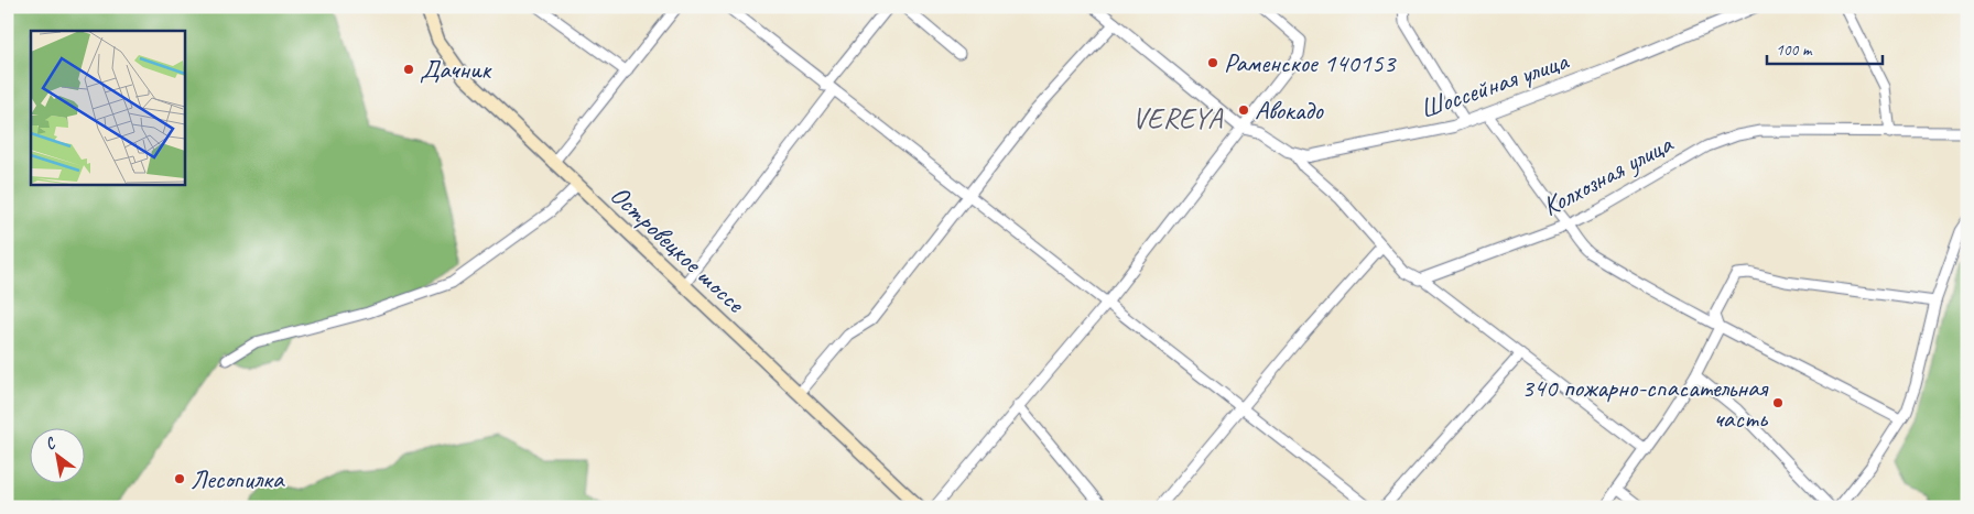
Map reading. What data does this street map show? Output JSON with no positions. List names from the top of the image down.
{
  "streets": {
    "main road": ["Островецкое шоссе"],
    "street": ["Шоссейная улица", "Колхозная улица"]
  },
  "districts": ["VEREYA"],
  "places": [
    "Раменское 140153",
    "Дачник",
    "Авокадо",
    "340 пожарно-спасательная часть",
    "Лесопилка"
  ],
  "scale_bar": "100 m",
  "north": "top left"
}
